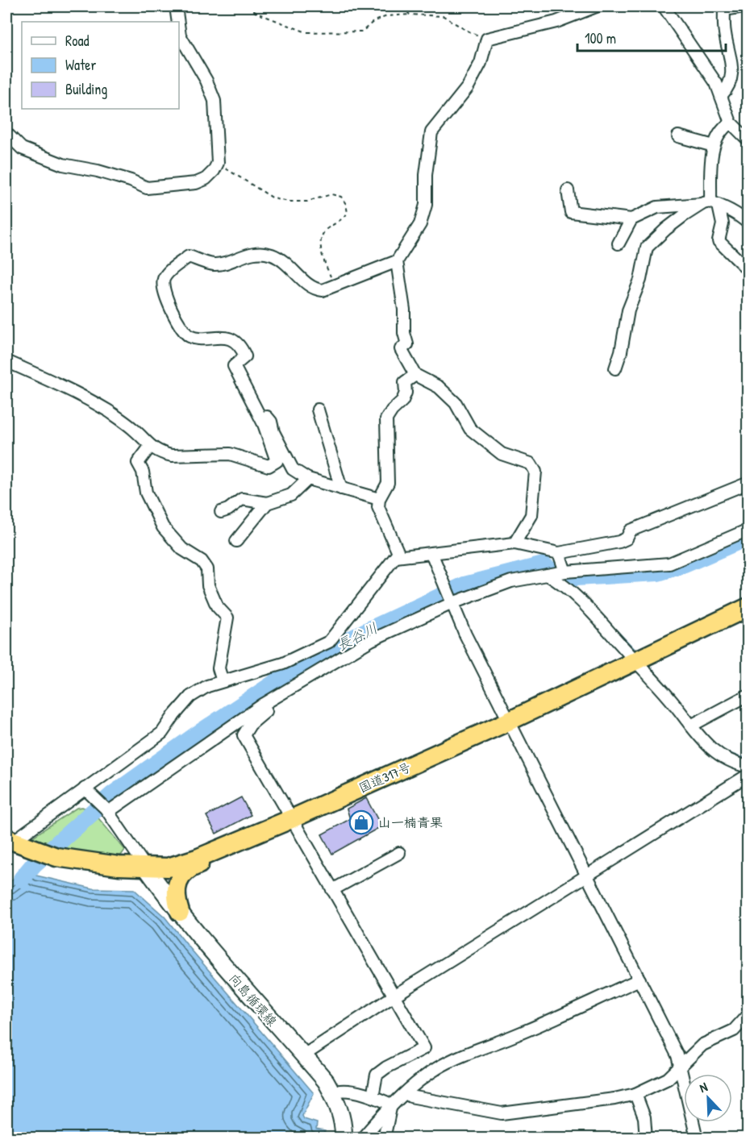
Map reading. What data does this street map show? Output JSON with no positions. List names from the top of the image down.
{
  "streets": {
    "highway": ["国道317号"],
    "main road": ["向島循環線"]
  },
  "crossings": [
    ["国道317号", "向島循環線"]
  ],
  "water": ["長谷川"],
  "places": {
    "shop": ["山一楠青果"]
  },
  "legend": ["Road", "Water", "Building"],
  "scale_bar": "100 m",
  "north": "top left"
}
